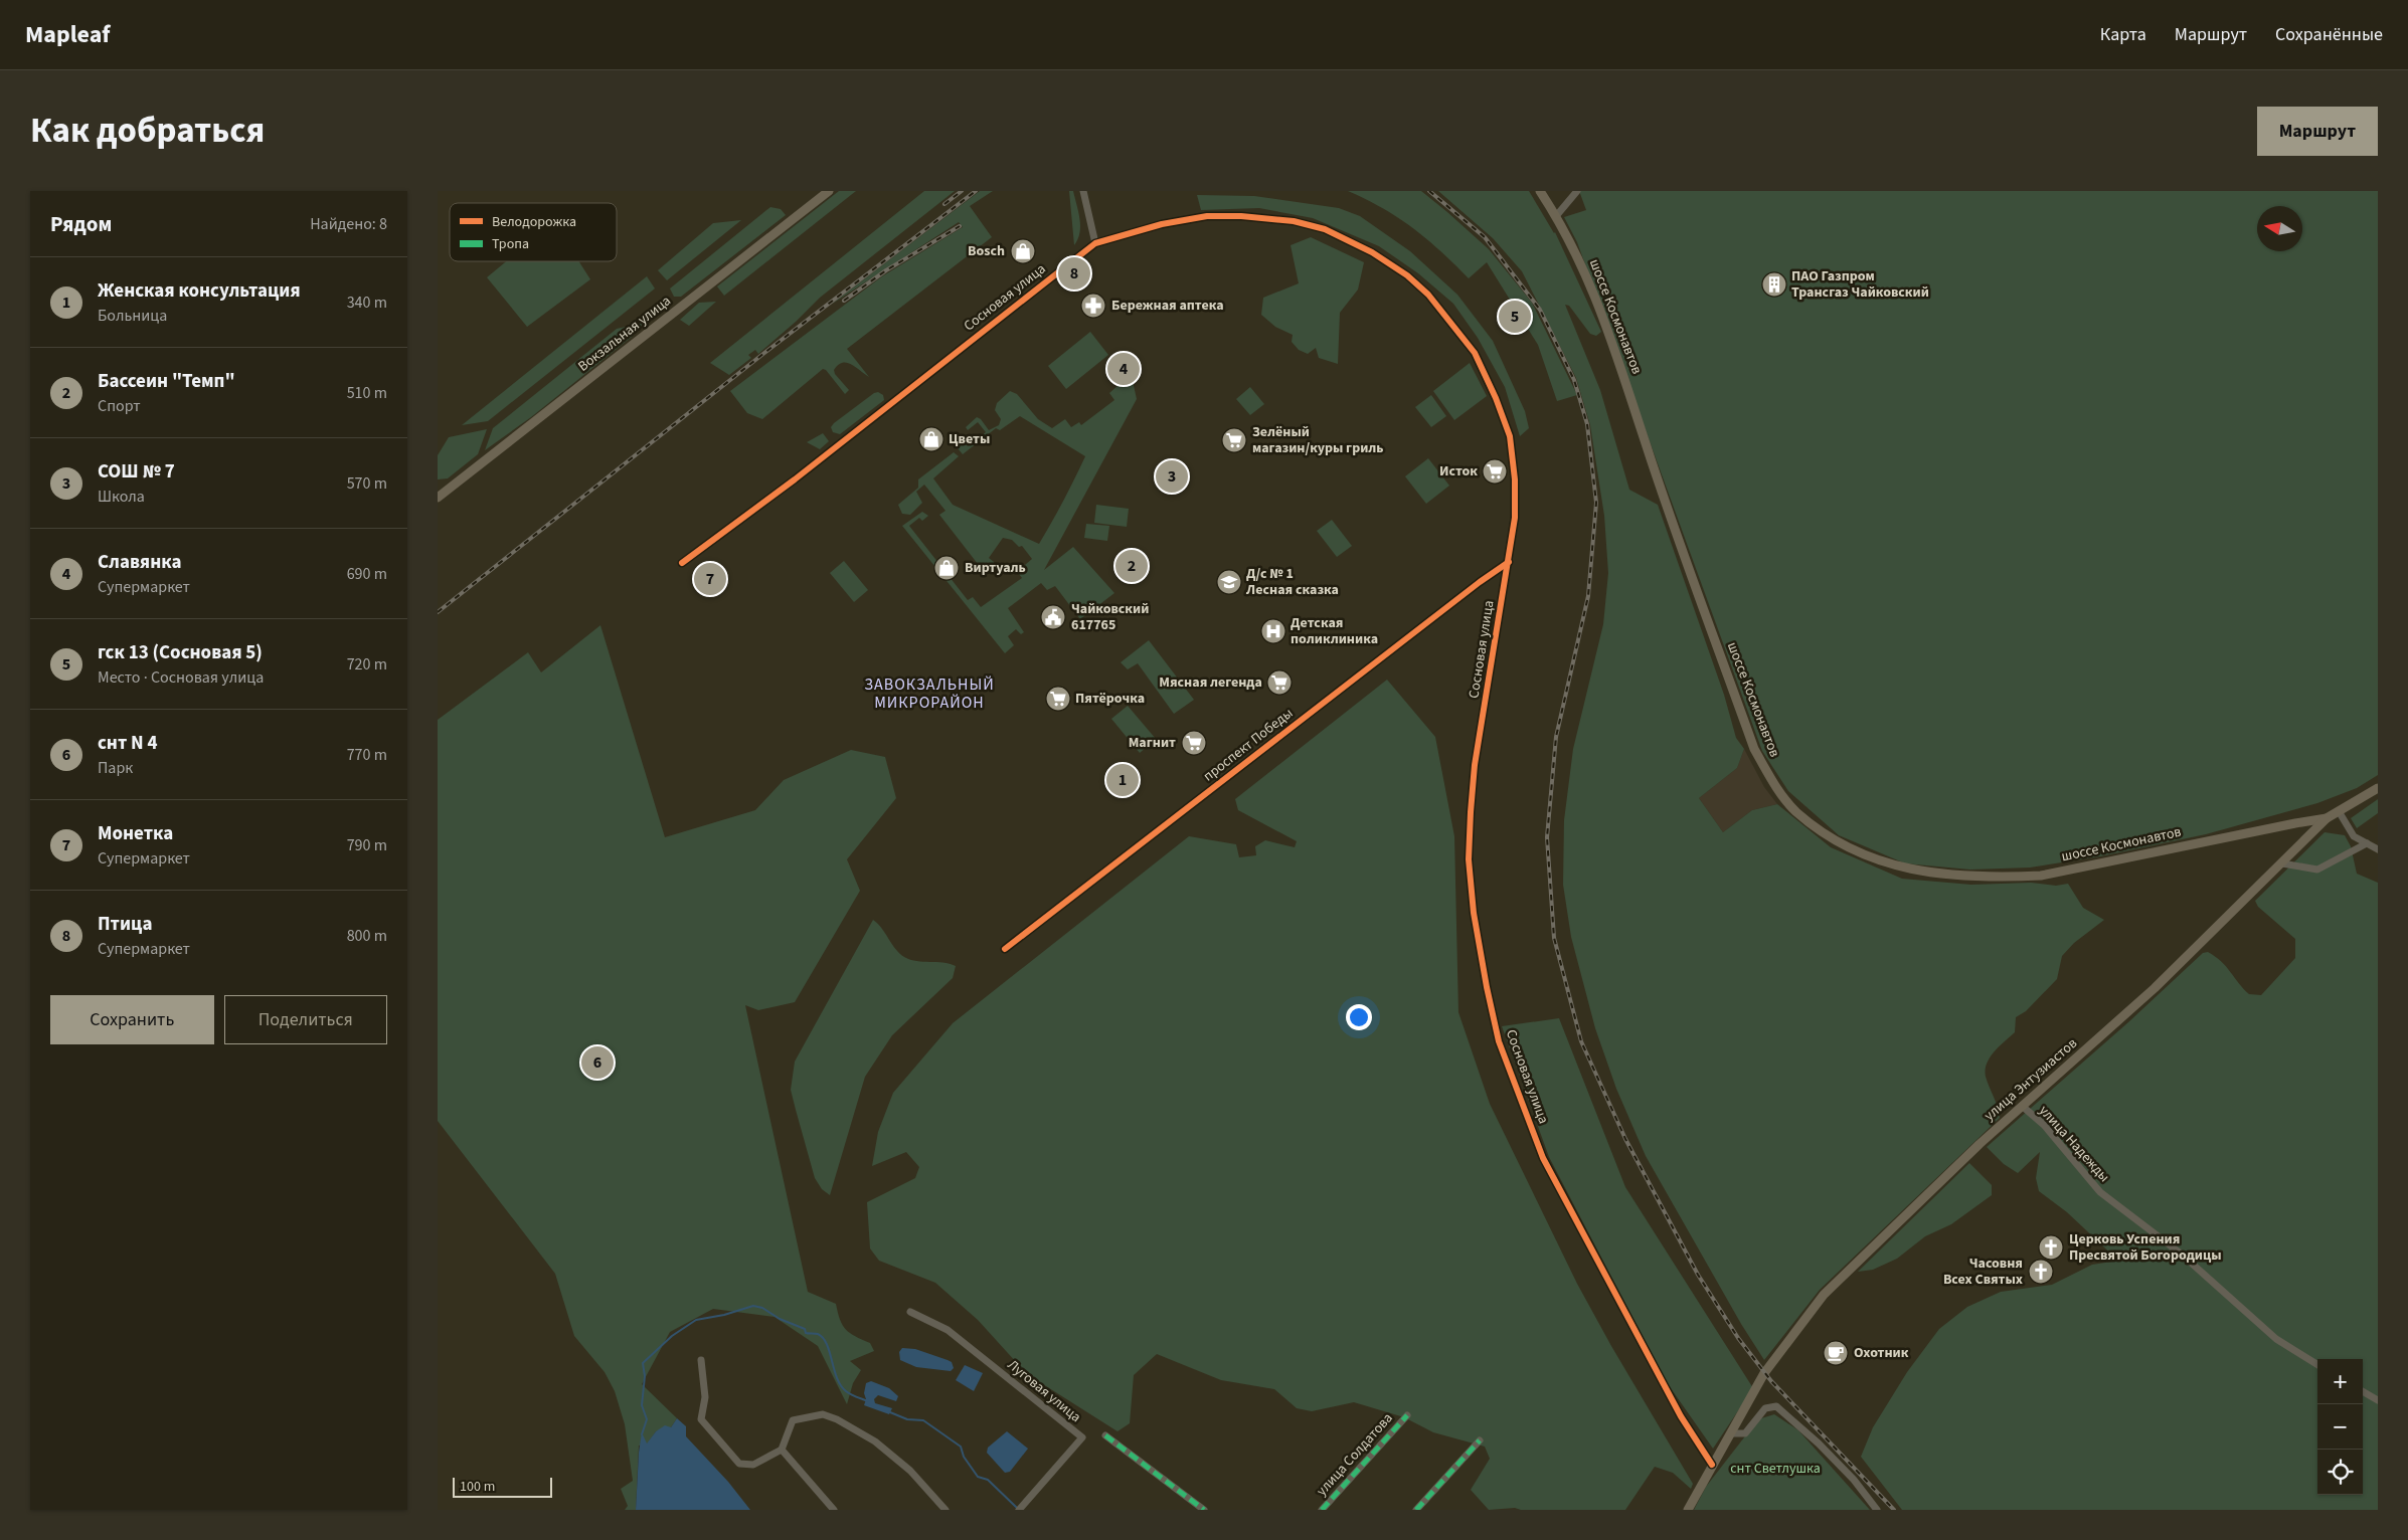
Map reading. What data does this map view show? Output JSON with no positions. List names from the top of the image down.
{
  "streets": {
    "main road": ["шоссе Космонавтов", "Вокзальная улица", "улица Энтузиастов"],
    "street": [
      "Сосновая улица",
      "проспект Победы",
      "улица Надежды",
      "Луговая улица",
      "улица Солдатова"
    ]
  },
  "crossings": [
    ["Сосновая улица", "проспект Победы"],
    ["Сосновая улица", "улица Энтузиастов"],
    ["шоссе Космонавтов", "улица Энтузиастов"],
    ["улица Энтузиастов", "улица Надежды"]
  ],
  "districts": ["ЗАВОКЗАЛЬНЫЙ МИКРОРАЙОН"],
  "parks": ["снт Светлушка"],
  "places": {
    "shop": ["Bosch", "Цветы", "Виртуаль"],
    "building": ["ПАО Газпром Трансгаз Чайковский"],
    "pharmacy": ["Бережная аптека"],
    "supermarket": [
      "Зелёный магазин/куры гриль",
      "Исток",
      "Мясная легенда",
      "Пятёрочка",
      "Магнит"
    ],
    "school or university": ["Д/с № 1 Лесная сказка"],
    "public building": ["Чайковский 617765"],
    "hospital": ["Детская поликлиника"],
    "church": ["Церковь Успения Пресвятой Богородицы", "Часовня Всех Святых"],
    "cafe": ["Охотник"]
  },
  "legend": ["Велодорожка", "Тропа"],
  "scale_bar": "100 m",
  "north": "left",
  "page": {
    "header": "Mapleaf",
    "nav": ["Карта", "Маршрут", "Сохранённые"],
    "title": "Как добраться",
    "buttons": [
      "Маршрут",
      ["Сохранить", "Поделиться"]
    ],
    "heading": ["Рядом", "Найдено: 8"],
    "pins": [
      "8",
      "5",
      "4",
      "3",
      "2",
      "7",
      "1",
      "6"
    ],
    "list": [
      {
        "mark": "1",
        "name": "Женская консультация",
        "note": "Больница",
        "value": "340 m"
      },
      {
        "mark": "2",
        "name": "Бассеин \"Темп\"",
        "note": "Спорт",
        "value": "510 m"
      },
      {
        "mark": "3",
        "name": "СОШ № 7",
        "note": "Школа",
        "value": "570 m"
      },
      {
        "mark": "4",
        "name": "Славянка",
        "note": "Супермаркет",
        "value": "690 m"
      },
      {
        "mark": "5",
        "name": "гск 13 (Сосновая 5)",
        "note": "Место · Сосновая улица",
        "value": "720 m"
      },
      {
        "mark": "6",
        "name": "снт N 4",
        "note": "Парк",
        "value": "770 m"
      },
      {
        "mark": "7",
        "name": "Монетка",
        "note": "Супермаркет",
        "value": "790 m"
      },
      {
        "mark": "8",
        "name": "Птица",
        "note": "Супермаркет",
        "value": "800 m"
      }
    ],
    "map_buttons": ["+", "−"],
    "scale": "100 m"
  }
}
